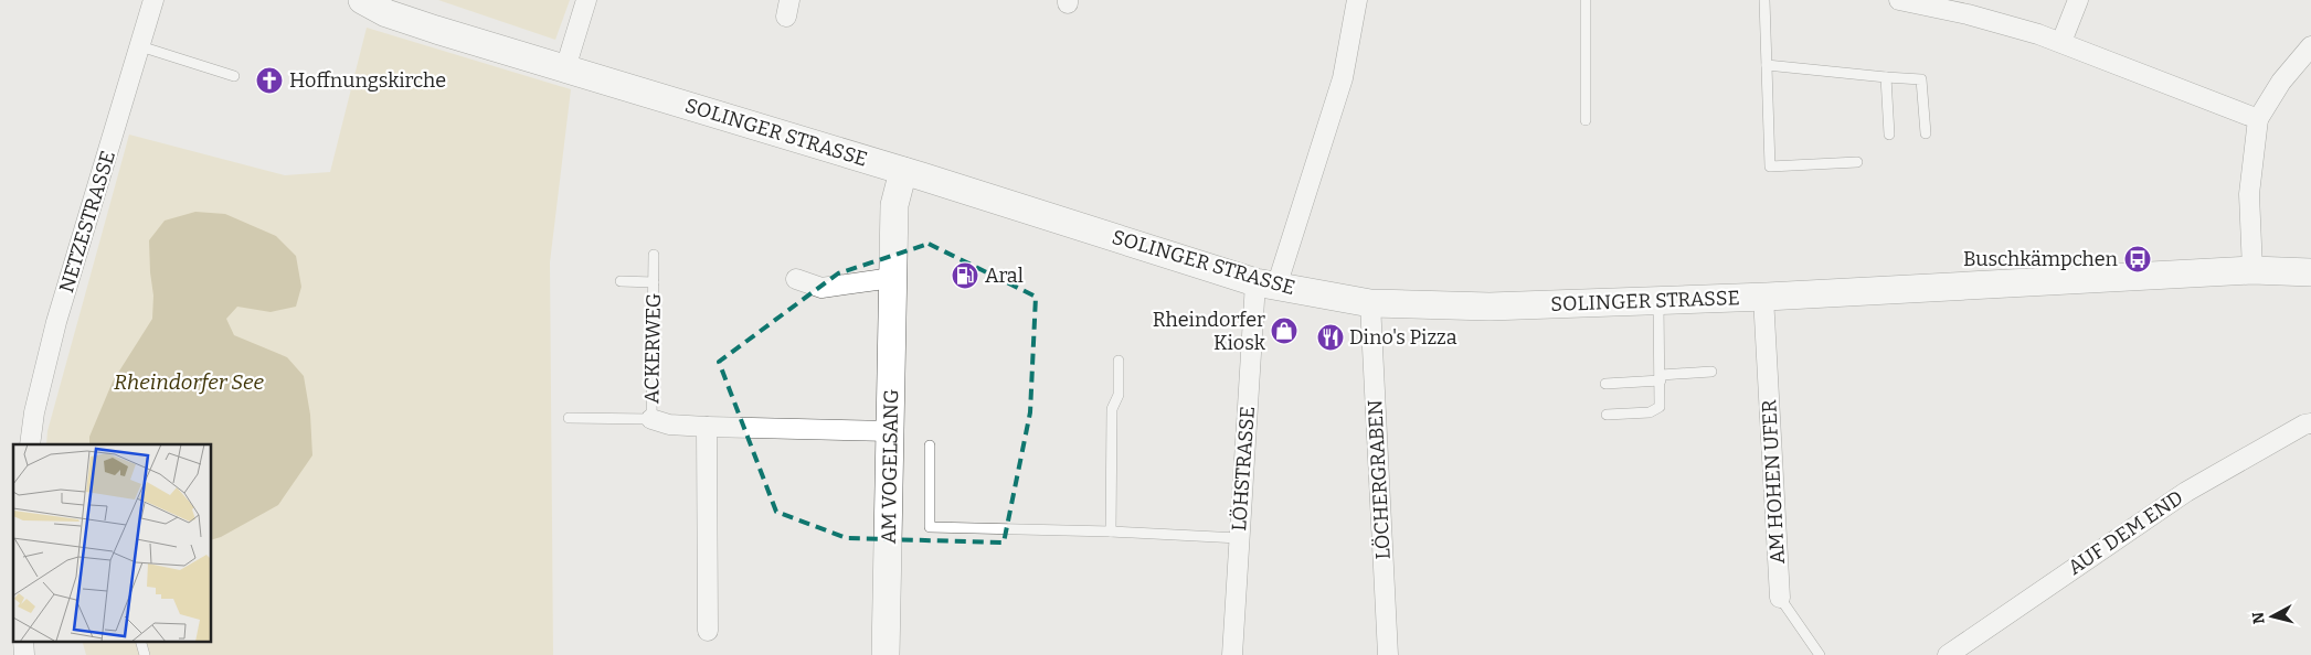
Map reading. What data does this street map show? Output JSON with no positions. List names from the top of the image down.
{
  "streets": {
    "main road": ["SOLINGER STRASSE", "AM VOGELSANG"],
    "street": [
      "NETZESTRASSE",
      "ACKERWEG",
      "LÖHSTRASSE",
      "LÖCHERGRABEN",
      "AM HOHEN UFER",
      "AUF DEM END"
    ]
  },
  "crossings": [
    ["SOLINGER STRASSE", "AM VOGELSANG"],
    ["SOLINGER STRASSE", "LÖHSTRASSE"],
    ["SOLINGER STRASSE", "LÖCHERGRABEN"],
    ["SOLINGER STRASSE", "AM HOHEN UFER"],
    ["ACKERWEG", "AM VOGELSANG"]
  ],
  "water": ["Rheindorfer See"],
  "places": {
    "church": ["Hoffnungskirche"],
    "bus stop": ["Buschkämpchen"],
    "fuel station": ["Aral"],
    "shop": ["Rheindorfer Kiosk"],
    "restaurant": ["Dino's Pizza"]
  },
  "north": "left"
}
